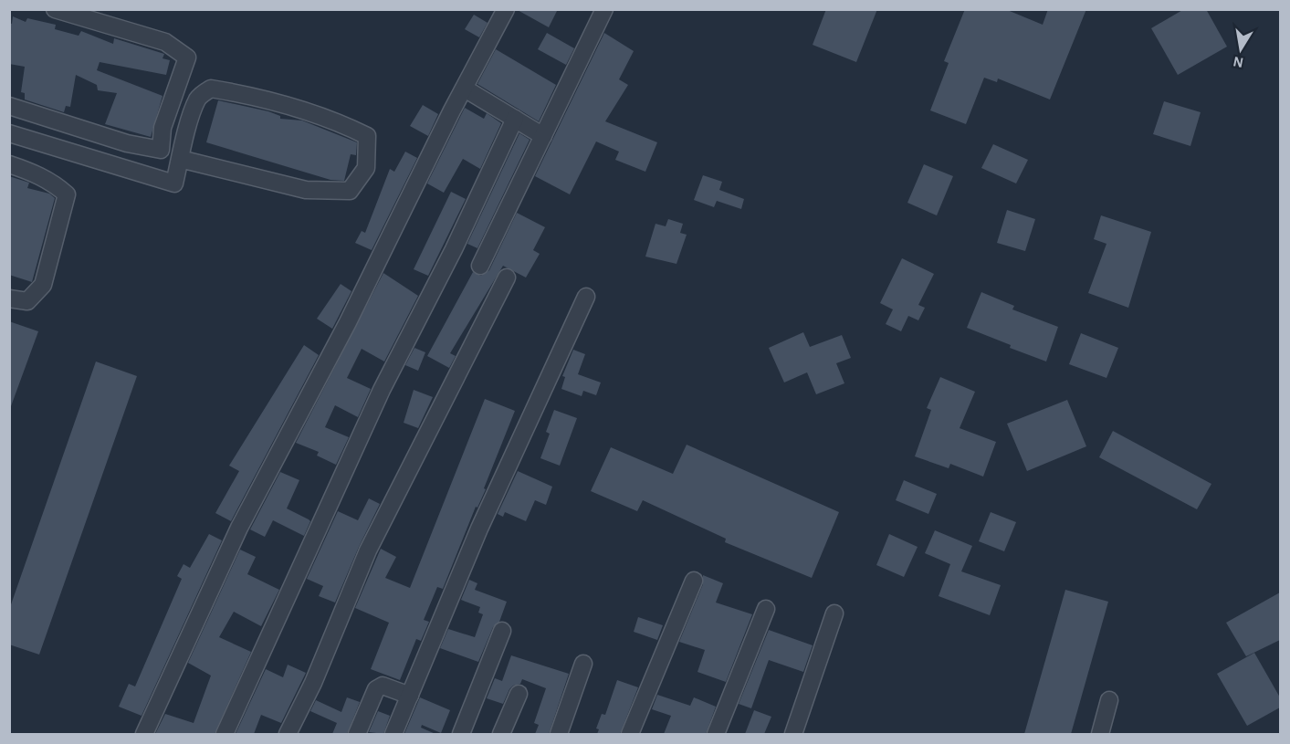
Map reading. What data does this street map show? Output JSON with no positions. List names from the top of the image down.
{
  "north": "bottom"
}
